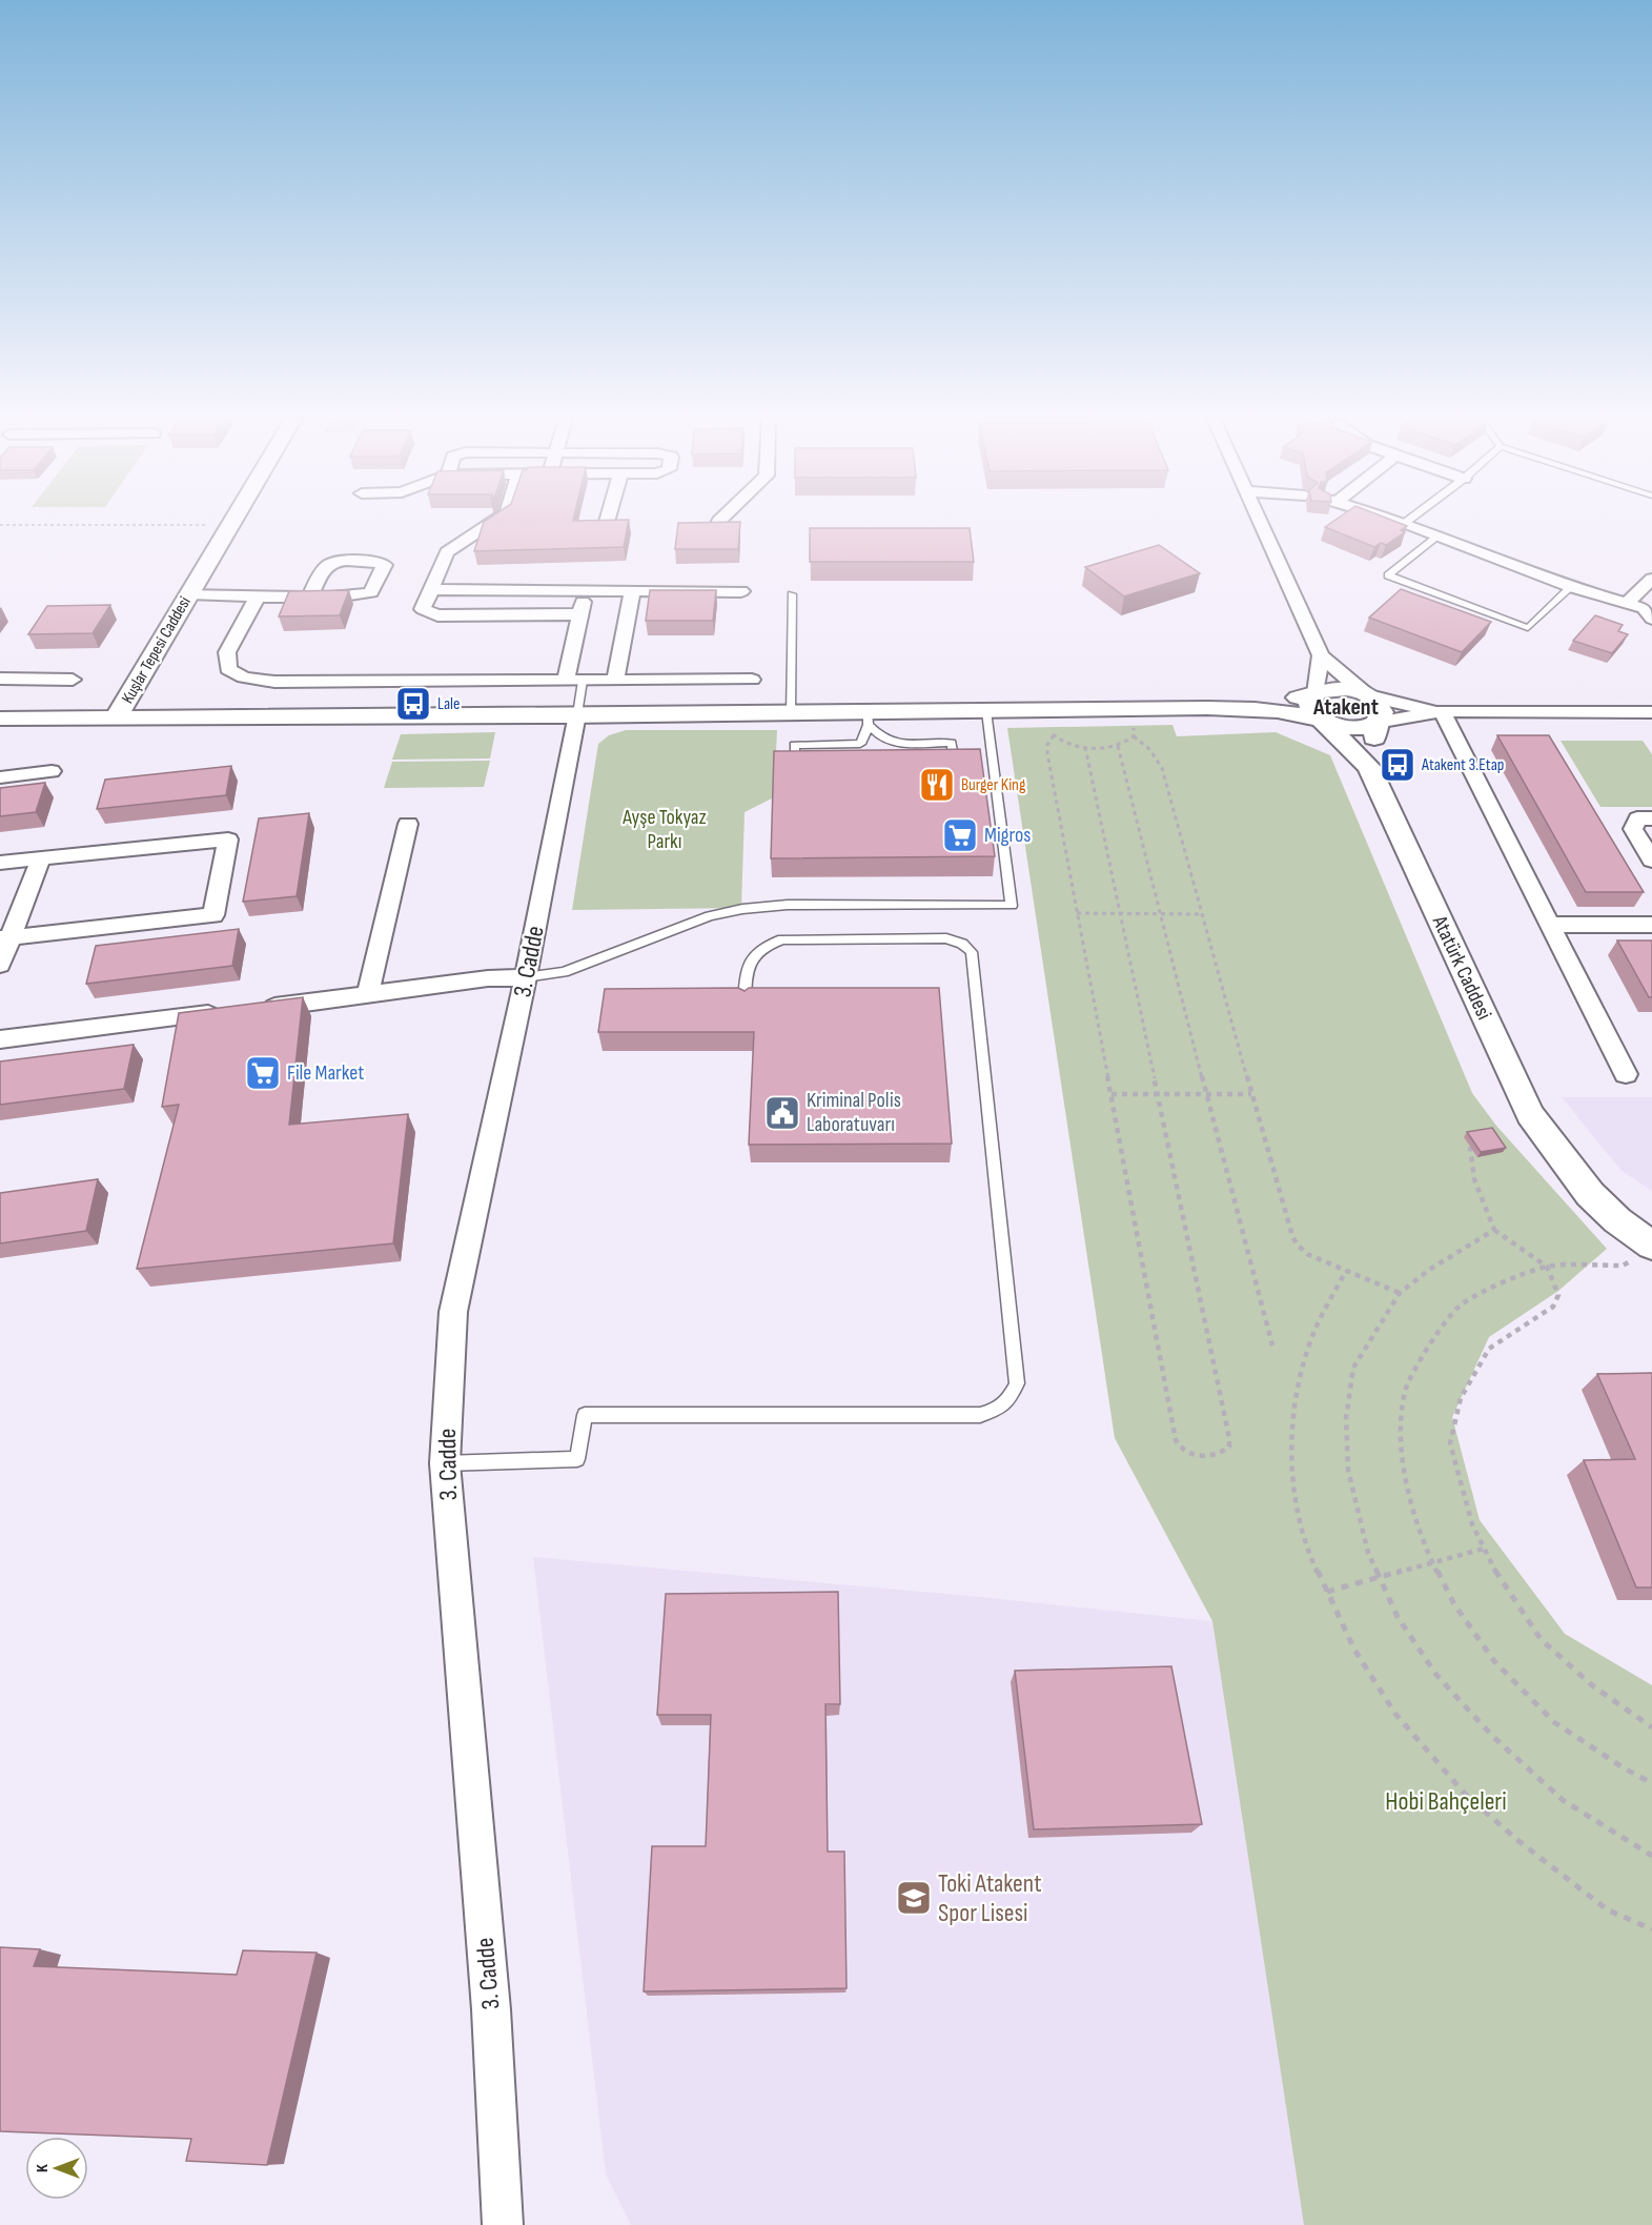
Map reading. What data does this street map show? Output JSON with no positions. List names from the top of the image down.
{
  "streets": {
    "street": ["Kuşlar Tepesi Caddesi", "3. Cadde", "Atatürk Caddesi"]
  },
  "districts": ["Atakent"],
  "parks": ["Ayşe Tokyaz Parkı", "Hobi Bahçeleri"],
  "places": {
    "bus stop": ["Lale", "Atakent 3.Etap"],
    "restaurant": ["Burger King"],
    "supermarket": ["Migros", "File Market"],
    "public building": ["Kriminal Polis Laboratuvarı"],
    "school or university": ["Toki Atakent Spor Lisesi"]
  },
  "north": "left"
}
